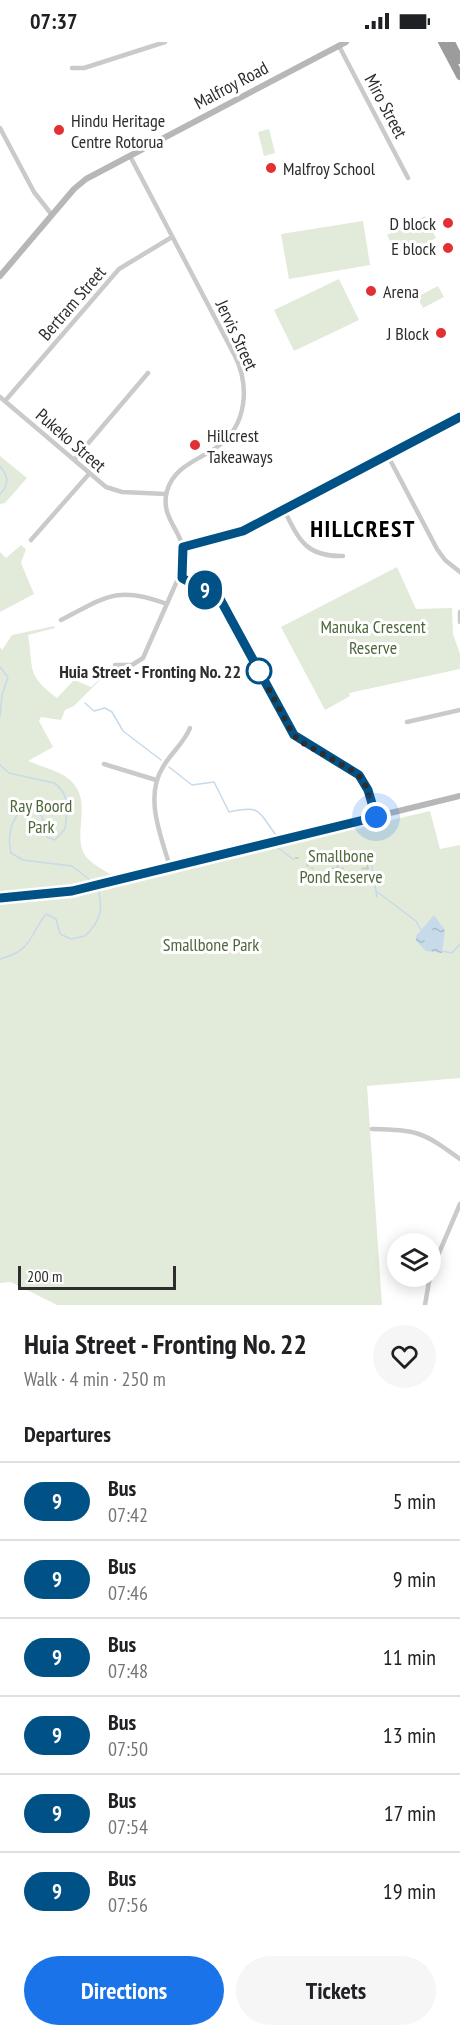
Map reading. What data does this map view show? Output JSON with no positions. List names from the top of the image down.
{
  "streets": {
    "main road": ["Malfroy Road"],
    "street": [
      "Miro Street",
      "Bertram Street",
      "Jervis Street",
      "Pukeko Street"
    ]
  },
  "crossings": [
    ["Malfroy Road", "Miro Street"],
    ["Malfroy Road", "Jervis Street"],
    ["Bertram Street", "Jervis Street"],
    ["Bertram Street", "Pukeko Street"],
    ["Jervis Street", "Pukeko Street"]
  ],
  "districts": ["HILLCREST"],
  "parks": [
    "Manuka Crescent Reserve",
    "Ray Boord Park",
    "Smallbone Pond Reserve",
    "Smallbone Park"
  ],
  "places": [
    "Hindu Heritage Centre Rotorua",
    "Malfroy School",
    "D block",
    "E block",
    "Arena",
    "J Block",
    "Hillcrest Takeaways",
    "Huia Street - Fronting No. 22"
  ],
  "lines": ["bus line 9"],
  "scale_bar": "200 m",
  "page": {
    "status": "07:37",
    "on_map": "9",
    "scale": "200 m",
    "heading": [
      ["Huia Street - Fronting No. 22", "Walk · 4 min · 250 m"],
      "Departures"
    ],
    "list": [
      {
        "mark": "9",
        "name": "Bus",
        "note": "07:42",
        "value": "5 min"
      },
      {
        "mark": "9",
        "name": "Bus",
        "note": "07:46",
        "value": "9 min"
      },
      {
        "mark": "9",
        "name": "Bus",
        "note": "07:48",
        "value": "11 min"
      },
      {
        "mark": "9",
        "name": "Bus",
        "note": "07:50",
        "value": "13 min"
      },
      {
        "mark": "9",
        "name": "Bus",
        "note": "07:54",
        "value": "17 min"
      },
      {
        "mark": "9",
        "name": "Bus",
        "note": "07:56",
        "value": "19 min"
      }
    ],
    "buttons": ["Directions", "Tickets"]
  }
}
